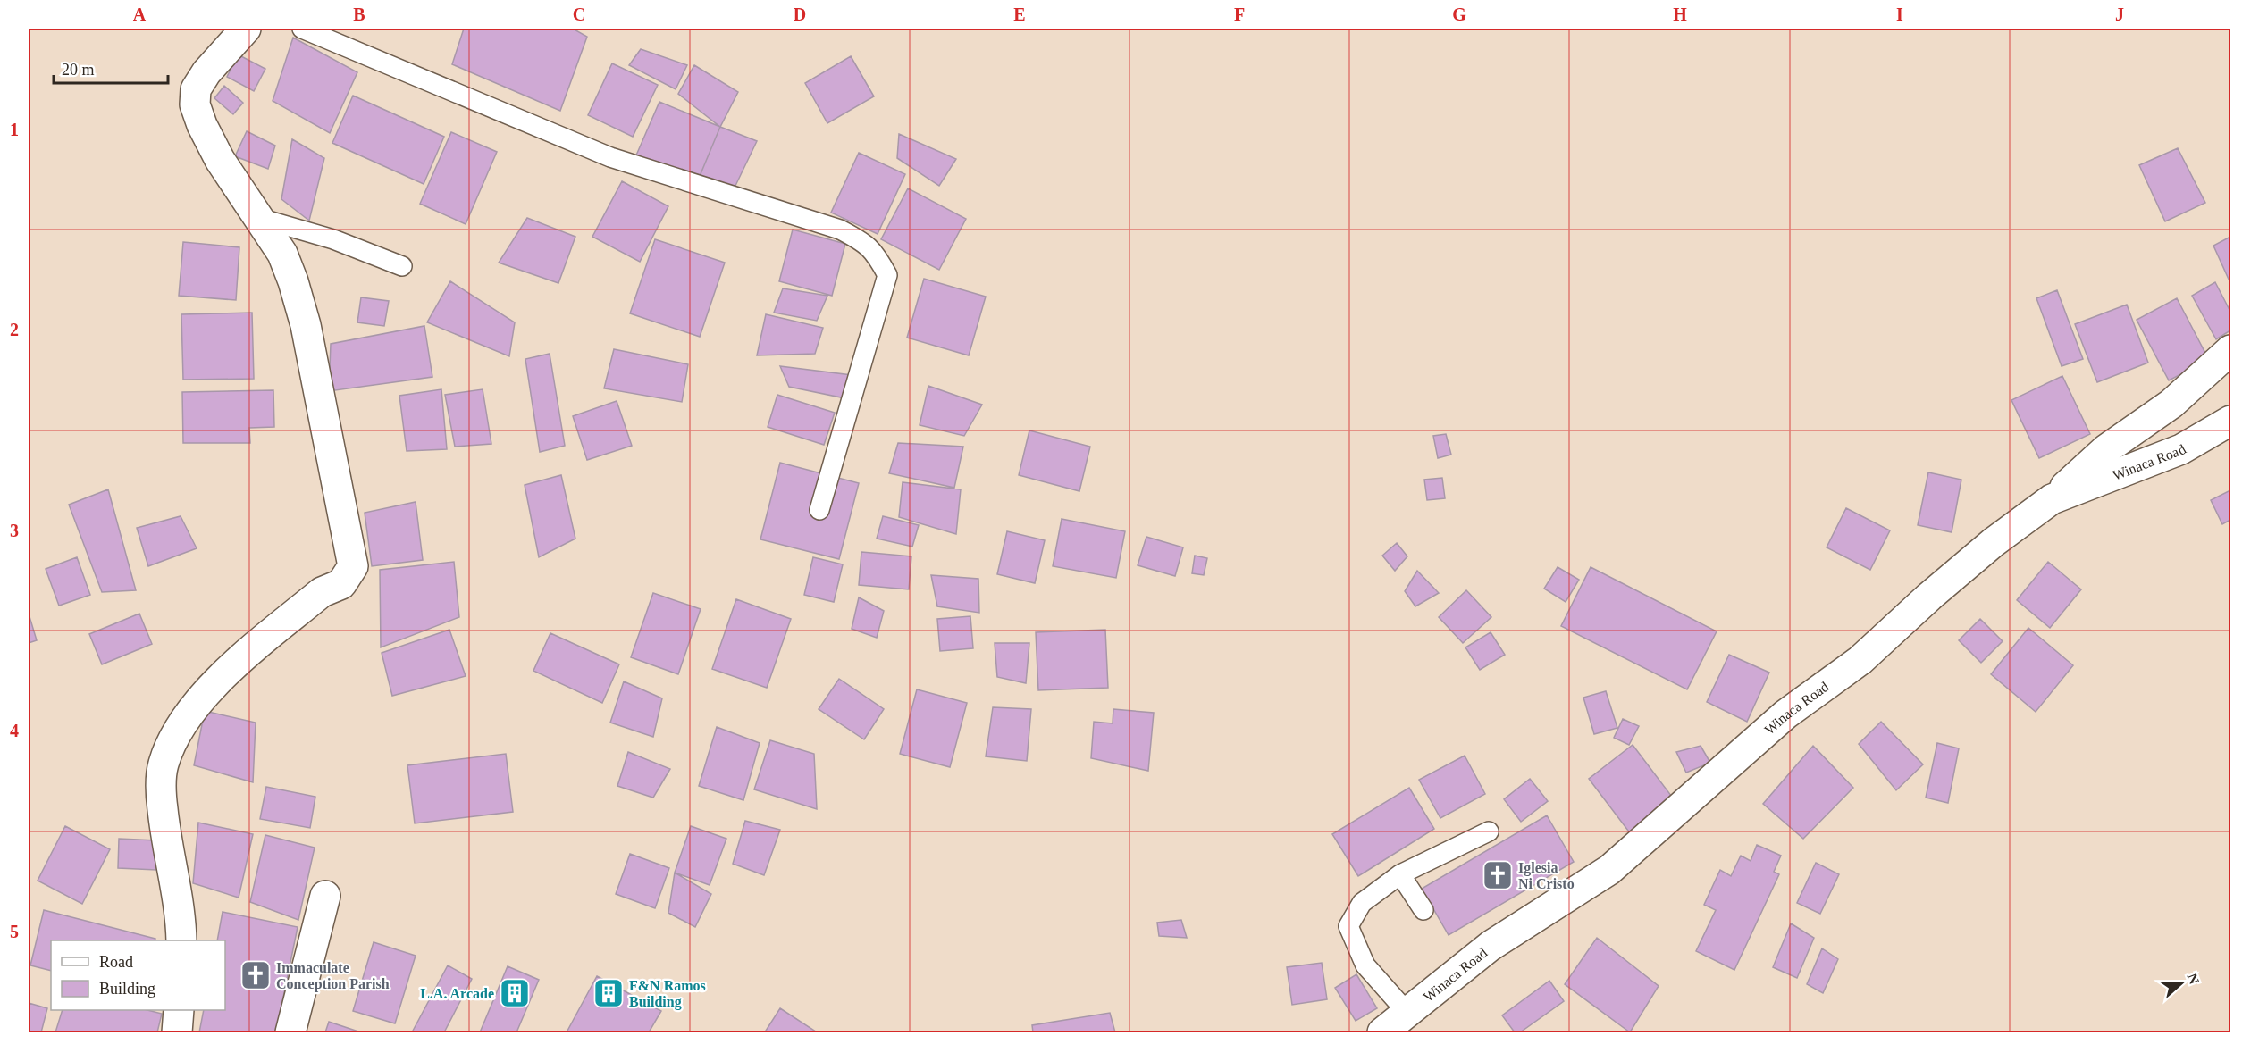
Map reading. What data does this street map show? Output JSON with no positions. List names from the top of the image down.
{
  "streets": {
    "street": ["Winaca Road"]
  },
  "places": {
    "church": ["Iglesia Ni Cristo", "Immaculate Conception Parish"],
    "building": ["L.A. Arcade", "F&N Ramos Building"]
  },
  "legend": ["Road", "Building"],
  "scale_bar": "20 m",
  "north": "right",
  "grid": {
    "columns": [
      "A",
      "B",
      "C",
      "D",
      "E",
      "F",
      "G",
      "H",
      "I",
      "J"
    ],
    "rows": [
      "1",
      "2",
      "3",
      "4",
      "5"
    ]
  }
}
